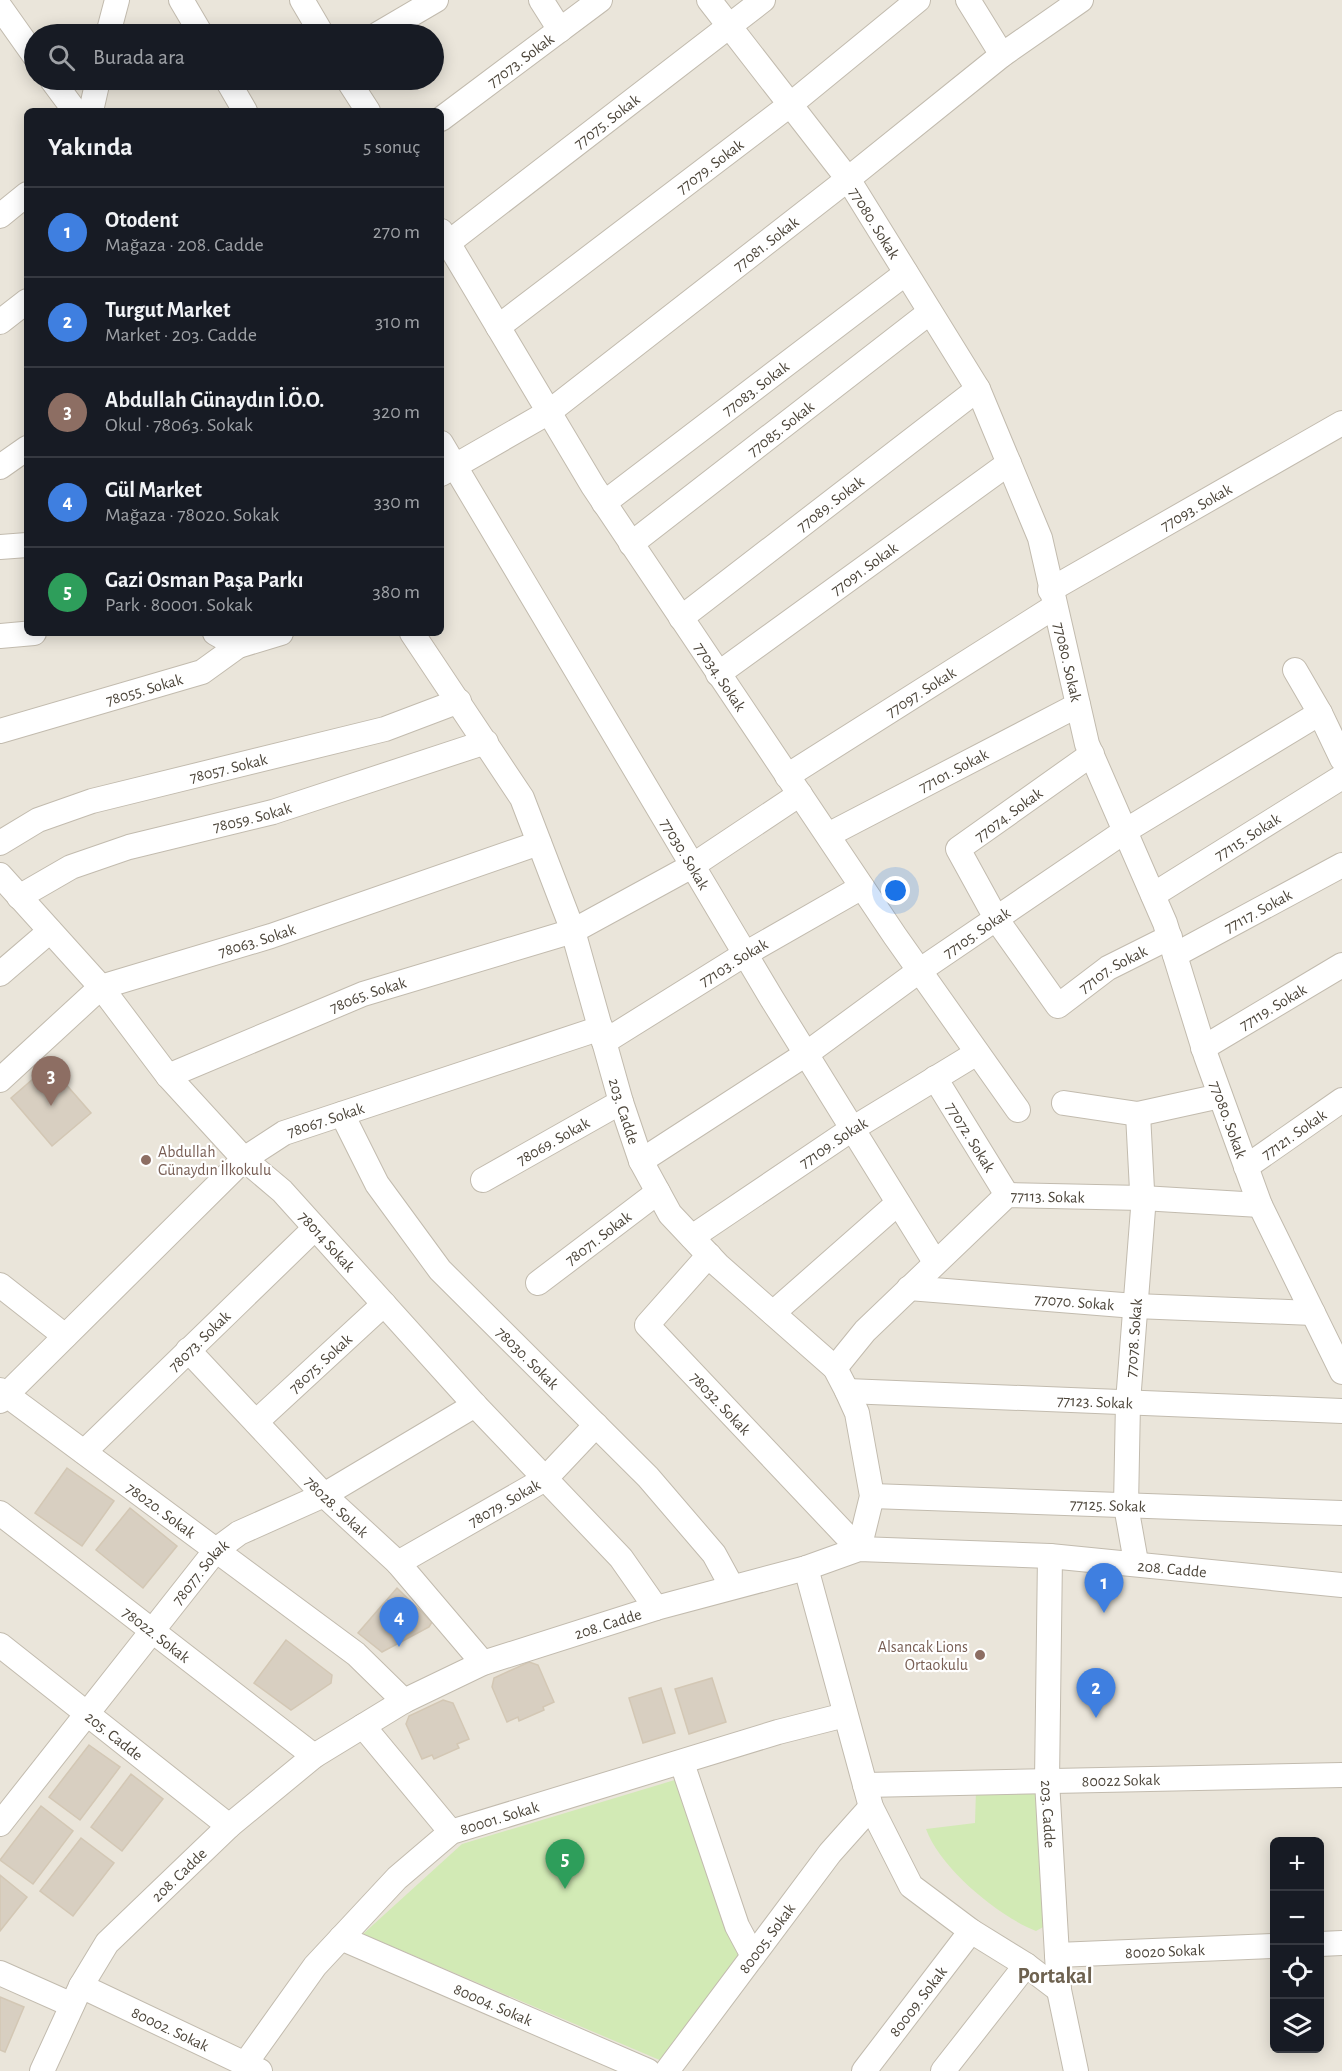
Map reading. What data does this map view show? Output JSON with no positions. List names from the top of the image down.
{
  "streets": {
    "street": [
      "77073. Sokak",
      "77075. Sokak",
      "77079. Sokak",
      "77080. Sokak",
      "77081. Sokak",
      "77083. Sokak",
      "77085. Sokak",
      "77089. Sokak",
      "77093. Sokak",
      "77091. Sokak",
      "77034. Sokak",
      "78055. Sokak",
      "77097. Sokak",
      "78057. Sokak",
      "77101. Sokak",
      "77074. Sokak",
      "78059. Sokak",
      "77115. Sokak",
      "77030. Sokak",
      "77117. Sokak",
      "77105. Sokak",
      "78063. Sokak",
      "77103. Sokak",
      "77107. Sokak",
      "78065. Sokak",
      "77119. Sokak",
      "203. Cadde",
      "78067. Sokak",
      "77121. Sokak",
      "77072. Sokak",
      "78069. Sokak",
      "77109. Sokak",
      "77113. Sokak",
      "78071. Sokak",
      "78014 Sokak",
      "77070. Sokak",
      "77078. Sokak",
      "78073. Sokak",
      "78030. Sokak",
      "78075. Sokak",
      "77123. Sokak",
      "78032. Sokak",
      "78079. Sokak",
      "78028. Sokak",
      "77125. Sokak",
      "78020. Sokak",
      "208. Cadde",
      "78077. Sokak",
      "78022. Sokak",
      "205. Cadde",
      "80022 Sokak",
      "80001. Sokak",
      "80005. Sokak",
      "80020 Sokak",
      "80009. Sokak",
      "80004. Sokak",
      "80002. Sokak"
    ]
  },
  "crossings": [
    ["77075. Sokak", "77080. Sokak"],
    ["77075. Sokak", "77034. Sokak"],
    ["77079. Sokak", "77080. Sokak"],
    ["77079. Sokak", "77034. Sokak"],
    ["77080. Sokak", "77081. Sokak"],
    ["77080. Sokak", "77083. Sokak"],
    ["77080. Sokak", "77085. Sokak"],
    ["77080. Sokak", "77089. Sokak"],
    ["77080. Sokak", "77093. Sokak"],
    ["77080. Sokak", "77091. Sokak"],
    ["77080. Sokak", "77097. Sokak"],
    ["77080. Sokak", "77101. Sokak"],
    ["77080. Sokak", "77074. Sokak"],
    ["77080. Sokak", "77115. Sokak"],
    ["77080. Sokak", "77117. Sokak"],
    ["77080. Sokak", "77105. Sokak"],
    ["77080. Sokak", "77107. Sokak"],
    ["77080. Sokak", "77119. Sokak"],
    ["77080. Sokak", "77121. Sokak"],
    ["77080. Sokak", "77113. Sokak"],
    ["77080. Sokak", "77070. Sokak"],
    ["77081. Sokak", "77034. Sokak"],
    ["77081. Sokak", "77030. Sokak"],
    ["77083. Sokak", "77034. Sokak"],
    ["77085. Sokak", "77034. Sokak"],
    ["77089. Sokak", "77034. Sokak"],
    ["77093. Sokak", "77097. Sokak"],
    ["77091. Sokak", "77034. Sokak"],
    ["77034. Sokak", "77097. Sokak"],
    ["77034. Sokak", "77101. Sokak"],
    ["77034. Sokak", "77105. Sokak"],
    ["77034. Sokak", "77103. Sokak"],
    ["77034. Sokak", "77109. Sokak"],
    ["77097. Sokak", "77030. Sokak"],
    ["77097. Sokak", "78065. Sokak"],
    ["77097. Sokak", "203. Cadde"],
    ["78057. Sokak", "203. Cadde"],
    ["77074. Sokak", "77105. Sokak"],
    ["77074. Sokak", "77107. Sokak"],
    ["78059. Sokak", "203. Cadde"],
    ["78059. Sokak", "78014 Sokak"],
    ["77030. Sokak", "77105. Sokak"],
    ["77030. Sokak", "77103. Sokak"],
    ["77030. Sokak", "77109. Sokak"],
    ["77030. Sokak", "77113. Sokak"],
    ["77117. Sokak", "77107. Sokak"],
    ["77105. Sokak", "203. Cadde"],
    ["78063. Sokak", "203. Cadde"],
    ["78063. Sokak", "78014 Sokak"],
    ["77103. Sokak", "203. Cadde"],
    ["77103. Sokak", "78067. Sokak"],
    ["78065. Sokak", "203. Cadde"],
    ["78065. Sokak", "78014 Sokak"],
    ["203. Cadde", "78067. Sokak"],
    ["203. Cadde", "78069. Sokak"],
    ["203. Cadde", "77109. Sokak"],
    ["203. Cadde", "77113. Sokak"],
    ["203. Cadde", "78071. Sokak"],
    ["203. Cadde", "77123. Sokak"],
    ["203. Cadde", "78032. Sokak"],
    ["203. Cadde", "77125. Sokak"],
    ["203. Cadde", "208. Cadde"],
    ["203. Cadde", "80022 Sokak"],
    ["203. Cadde", "80020 Sokak"],
    ["78067. Sokak", "78014 Sokak"],
    ["78067. Sokak", "78030. Sokak"],
    ["78067. Sokak", "78020. Sokak"],
    ["77072. Sokak", "77109. Sokak"],
    ["77072. Sokak", "77113. Sokak"],
    ["77113. Sokak", "77070. Sokak"],
    ["77113. Sokak", "77078. Sokak"],
    ["78014 Sokak", "78073. Sokak"],
    ["78014 Sokak", "78075. Sokak"],
    ["78014 Sokak", "78079. Sokak"],
    ["78014 Sokak", "208. Cadde"],
    ["78014 Sokak", "78077. Sokak"],
    ["77070. Sokak", "77078. Sokak"],
    ["77078. Sokak", "77123. Sokak"],
    ["77078. Sokak", "77125. Sokak"],
    ["77078. Sokak", "208. Cadde"],
    ["78073. Sokak", "78028. Sokak"],
    ["78073. Sokak", "78020. Sokak"],
    ["78030. Sokak", "78079. Sokak"],
    ["78030. Sokak", "208. Cadde"],
    ["78075. Sokak", "78028. Sokak"],
    ["78032. Sokak", "208. Cadde"],
    ["78079. Sokak", "78028. Sokak"],
    ["78028. Sokak", "208. Cadde"],
    ["78028. Sokak", "78077. Sokak"],
    ["78020. Sokak", "208. Cadde"],
    ["78020. Sokak", "78077. Sokak"],
    ["208. Cadde", "78022. Sokak"],
    ["208. Cadde", "205. Cadde"],
    ["208. Cadde", "80002. Sokak"],
    ["78077. Sokak", "78022. Sokak"],
    ["78077. Sokak", "205. Cadde"],
    ["80022 Sokak", "80005. Sokak"],
    ["80001. Sokak", "80004. Sokak"],
    ["80001. Sokak", "80002. Sokak"]
  ],
  "districts": ["Portakal"],
  "places": ["Abdullah Günaydın İlkokulu", "Alsancak Lions Ortaokulu"],
  "page": {
    "search": "Burada ara",
    "heading": ["Yakında", "5 sonuç"],
    "list": [
      {
        "mark": "1",
        "name": "Otodent",
        "note": "Mağaza · 208. Cadde",
        "value": "270 m"
      },
      {
        "mark": "2",
        "name": "Turgut Market",
        "note": "Market · 203. Cadde",
        "value": "310 m"
      },
      {
        "mark": "3",
        "name": "Abdullah Günaydın İ.Ö.O.",
        "note": "Okul · 78063. Sokak",
        "value": "320 m"
      },
      {
        "mark": "4",
        "name": "Gül Market",
        "note": "Mağaza · 78020. Sokak",
        "value": "330 m"
      },
      {
        "mark": "5",
        "name": "Gazi Osman Paşa Parkı",
        "note": "Park · 80001. Sokak",
        "value": "380 m"
      }
    ],
    "pins": [
      "3",
      "1",
      "4",
      "2",
      "5"
    ],
    "map_buttons": ["+", "−"]
  }
}
